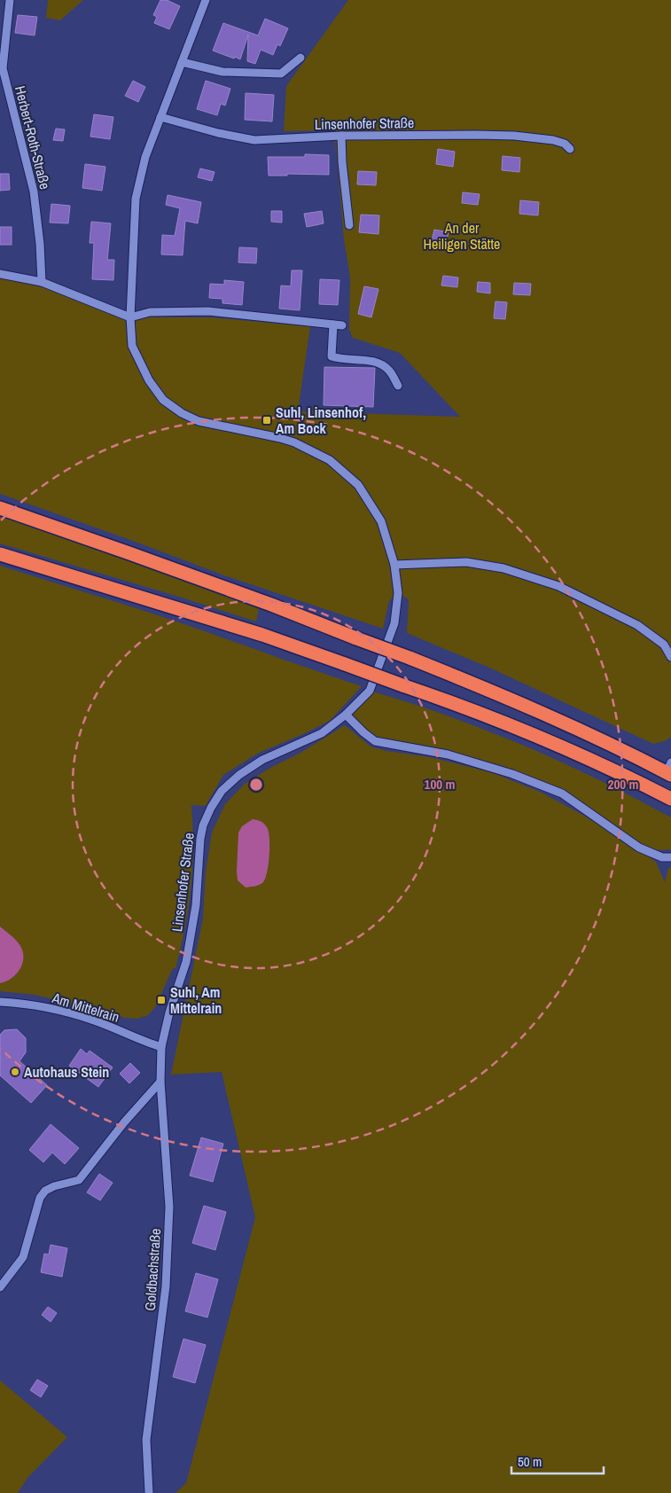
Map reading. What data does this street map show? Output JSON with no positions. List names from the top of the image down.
{
  "streets": {
    "street": [
      "Linsenhofer Straße",
      "Herbert-Roth-Straße",
      "Am Mittelrain",
      "Goldbachstraße"
    ]
  },
  "crossings": [
    ["Linsenhofer Straße", "Am Mittelrain"],
    ["Linsenhofer Straße", "Goldbachstraße"],
    ["Am Mittelrain", "Goldbachstraße"]
  ],
  "parks": ["An der Heiligen Stätte"],
  "places": {
    "transit": ["Suhl, Linsenhof, Am Bock", "Suhl, Am Mittelrain"],
    "other": ["Autohaus Stein"]
  },
  "scale_bar": "50 m",
  "rings": ["100 m", "200 m"]
}
